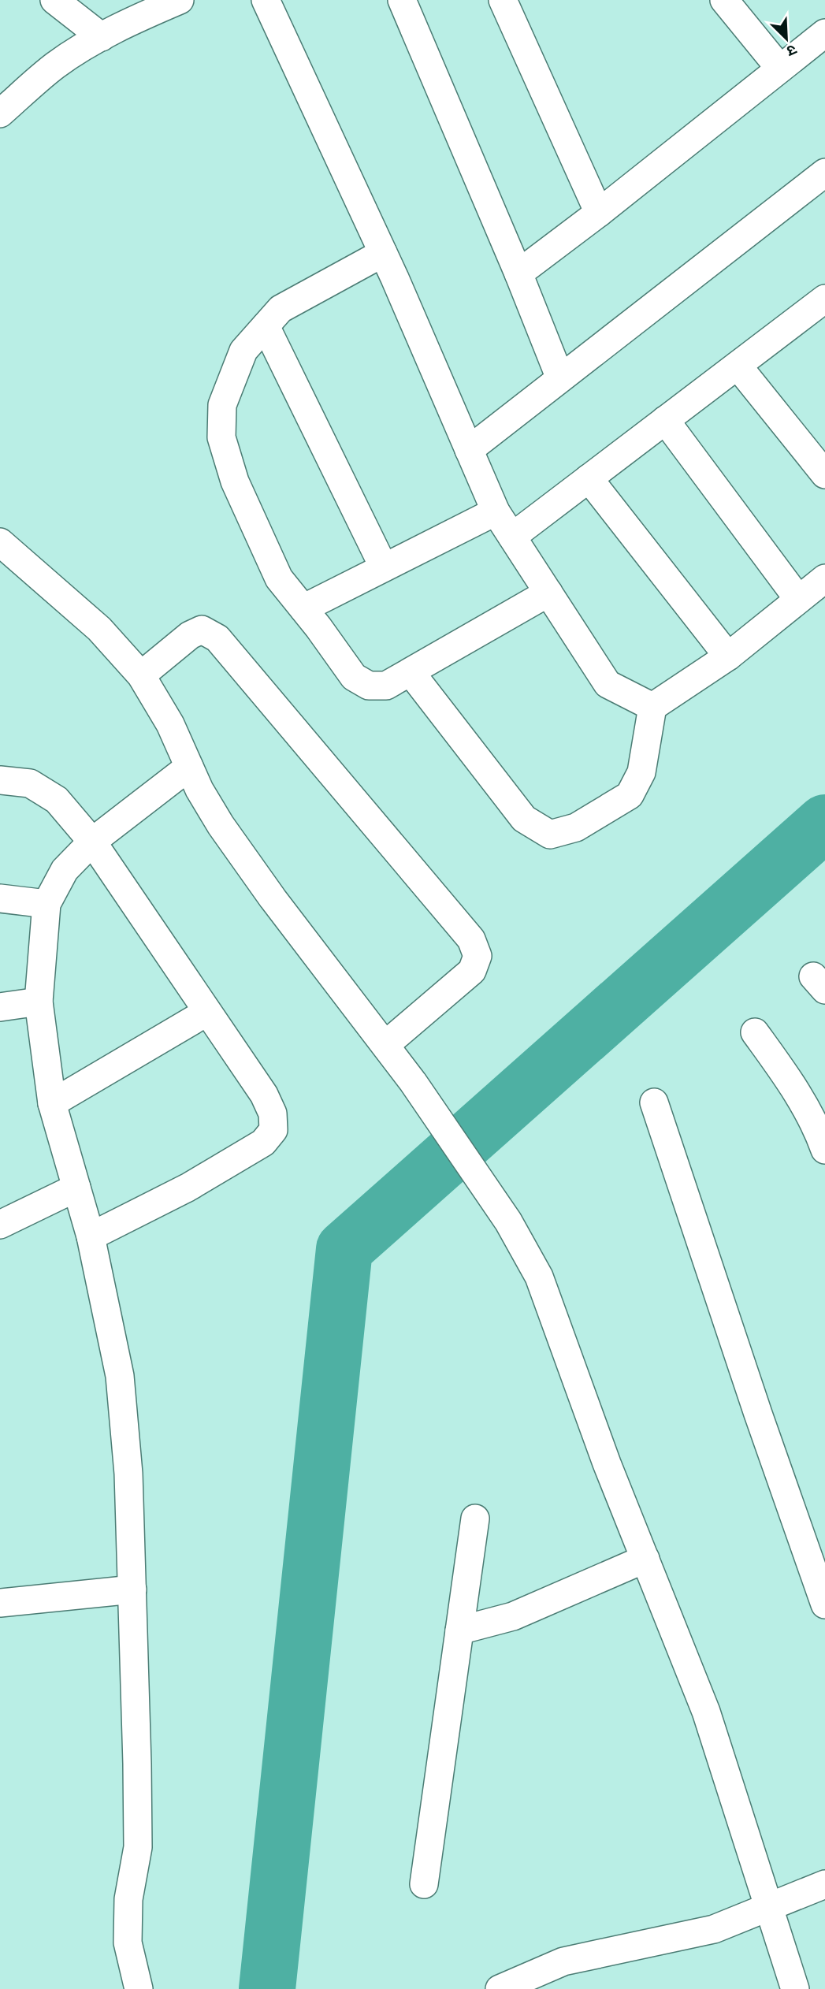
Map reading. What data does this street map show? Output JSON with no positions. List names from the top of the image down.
{
  "north": "bottom right"
}
